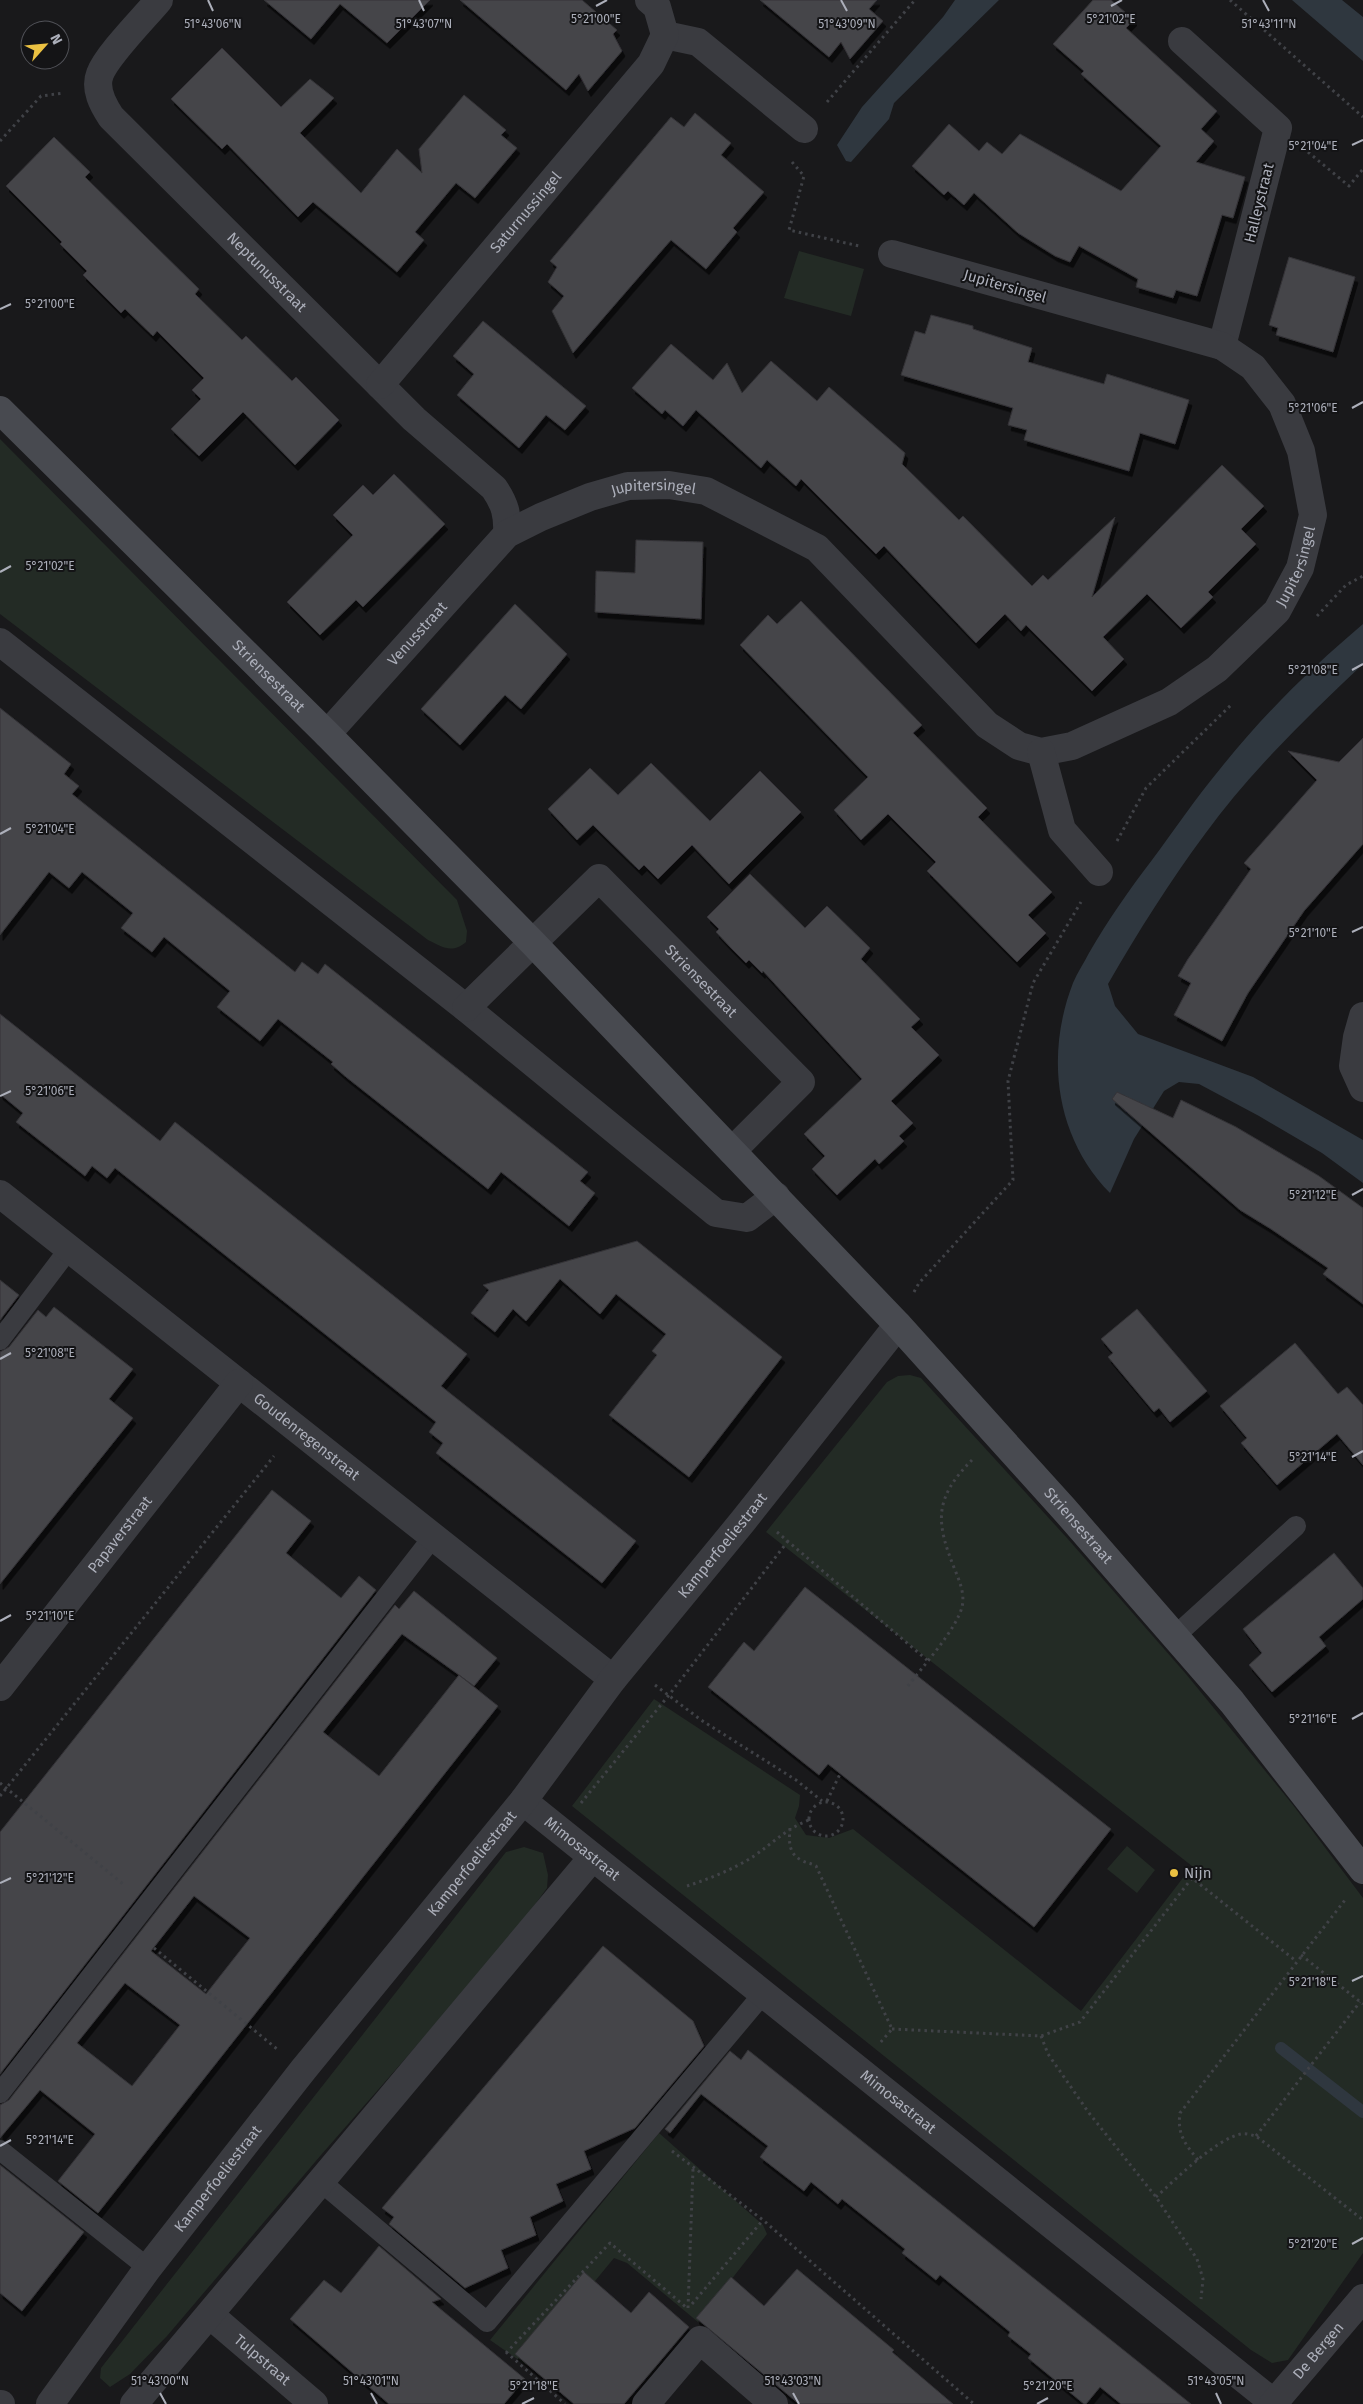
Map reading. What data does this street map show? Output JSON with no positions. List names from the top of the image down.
{
  "streets": {
    "street": [
      "Halleystraat",
      "Saturnussingel",
      "Neptunusstraat",
      "Jupitersingel",
      "Venusstraat",
      "Striensestraat",
      "Goudenregenstraat",
      "Papaverstraat",
      "Kamperfoeliestraat",
      "Mimosastraat",
      "De Bergen",
      "Tulpstraat"
    ]
  },
  "crossings": [
    ["Halleystraat", "Jupitersingel"],
    ["Saturnussingel", "Neptunusstraat"],
    ["Neptunusstraat", "Jupitersingel"],
    ["Neptunusstraat", "Venusstraat"],
    ["Jupitersingel", "Venusstraat"],
    ["Venusstraat", "Striensestraat"],
    ["Striensestraat", "Kamperfoeliestraat"],
    ["Goudenregenstraat", "Papaverstraat"],
    ["Goudenregenstraat", "Kamperfoeliestraat"],
    ["Kamperfoeliestraat", "Mimosastraat"],
    ["Mimosastraat", "De Bergen"]
  ],
  "places": ["Nijn"],
  "north": "top right",
  "coordinates": [
    "5°21'02\"E",
    "5°21'00\"E",
    "51°43'06\"N",
    "51°43'07\"N",
    "51°43'09\"N",
    "51°43'11\"N",
    "5°21'04\"E",
    "5°21'06\"E",
    "5°21'08\"E",
    "5°21'10\"E",
    "5°21'12\"E",
    "5°21'14\"E",
    "5°21'16\"E",
    "5°21'18\"E",
    "5°21'20\"E",
    "51°43'00\"N",
    "51°43'01\"N",
    "51°43'03\"N",
    "51°43'05\"N"
  ]
}
